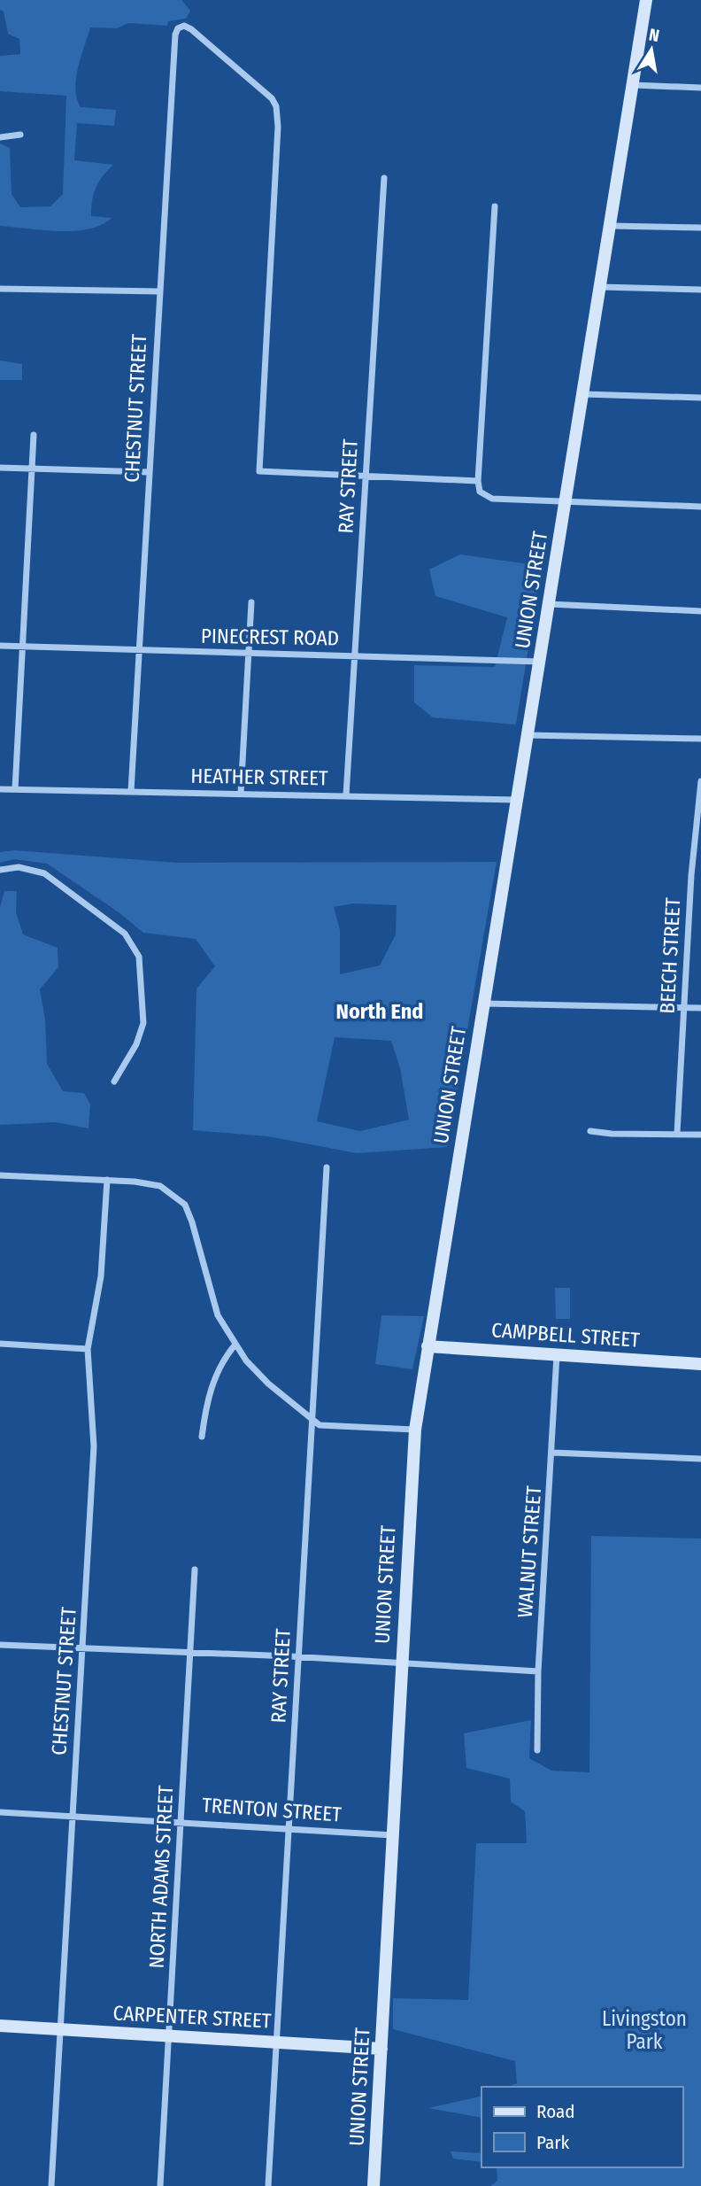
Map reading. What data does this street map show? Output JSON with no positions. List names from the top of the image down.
{
  "streets": {
    "street": [
      "CHESTNUT STREET",
      "RAY STREET",
      "UNION STREET",
      "PINECREST ROAD",
      "HEATHER STREET",
      "BEECH STREET",
      "CAMPBELL STREET",
      "WALNUT STREET",
      "TRENTON STREET",
      "NORTH ADAMS STREET",
      "CARPENTER STREET"
    ]
  },
  "crossings": [
    ["CHESTNUT STREET", "RAY STREET"],
    ["CHESTNUT STREET", "PINECREST ROAD"],
    ["CHESTNUT STREET", "HEATHER STREET"],
    ["CHESTNUT STREET", "TRENTON STREET"],
    ["CHESTNUT STREET", "CARPENTER STREET"],
    ["RAY STREET", "PINECREST ROAD"],
    ["RAY STREET", "HEATHER STREET"],
    ["RAY STREET", "TRENTON STREET"],
    ["RAY STREET", "CARPENTER STREET"],
    ["UNION STREET", "PINECREST ROAD"],
    ["UNION STREET", "HEATHER STREET"],
    ["UNION STREET", "CAMPBELL STREET"],
    ["UNION STREET", "TRENTON STREET"],
    ["UNION STREET", "CARPENTER STREET"],
    ["CAMPBELL STREET", "WALNUT STREET"],
    ["TRENTON STREET", "NORTH ADAMS STREET"],
    ["NORTH ADAMS STREET", "CARPENTER STREET"]
  ],
  "districts": ["North End"],
  "parks": ["Livingston Park"],
  "legend": ["Road", "Park"],
  "north": "top"
}
